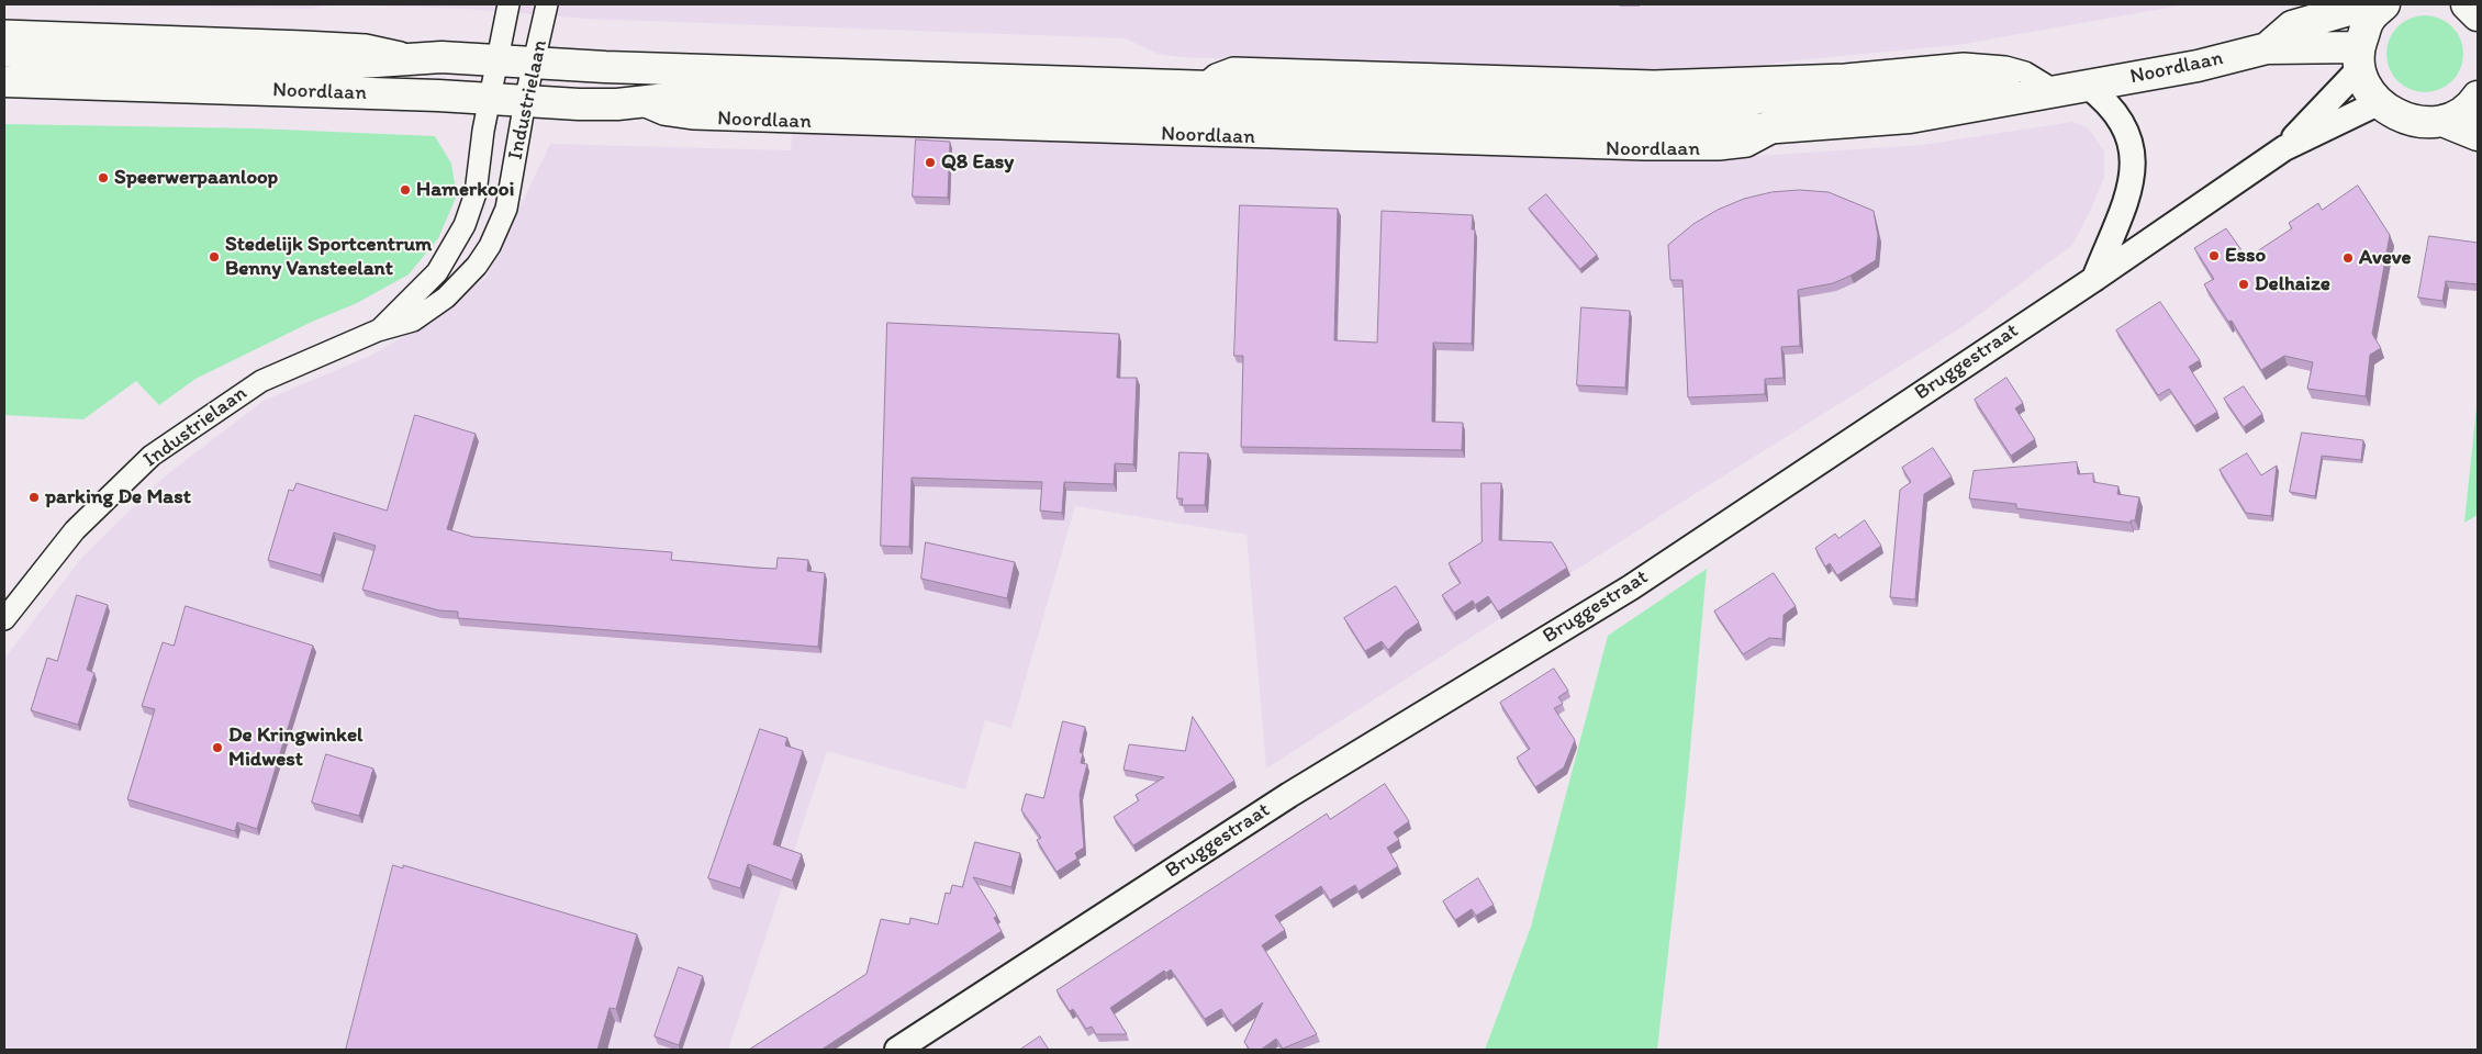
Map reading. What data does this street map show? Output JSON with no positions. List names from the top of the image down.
{
  "streets": {
    "main road": ["Noordlaan"],
    "street": ["Industrielaan", "Bruggestraat"]
  },
  "crossings": [
    ["Noordlaan", "Industrielaan"],
    ["Noordlaan", "Bruggestraat"]
  ],
  "places": [
    "Q8 Easy",
    "Speerwerpaanloop",
    "Hamerkooi",
    "Esso",
    "Stedelijk Sportcentrum Benny Vansteelant",
    "Aveve",
    "Delhaize",
    "parking De Mast",
    "De Kringwinkel Midwest"
  ]
}
